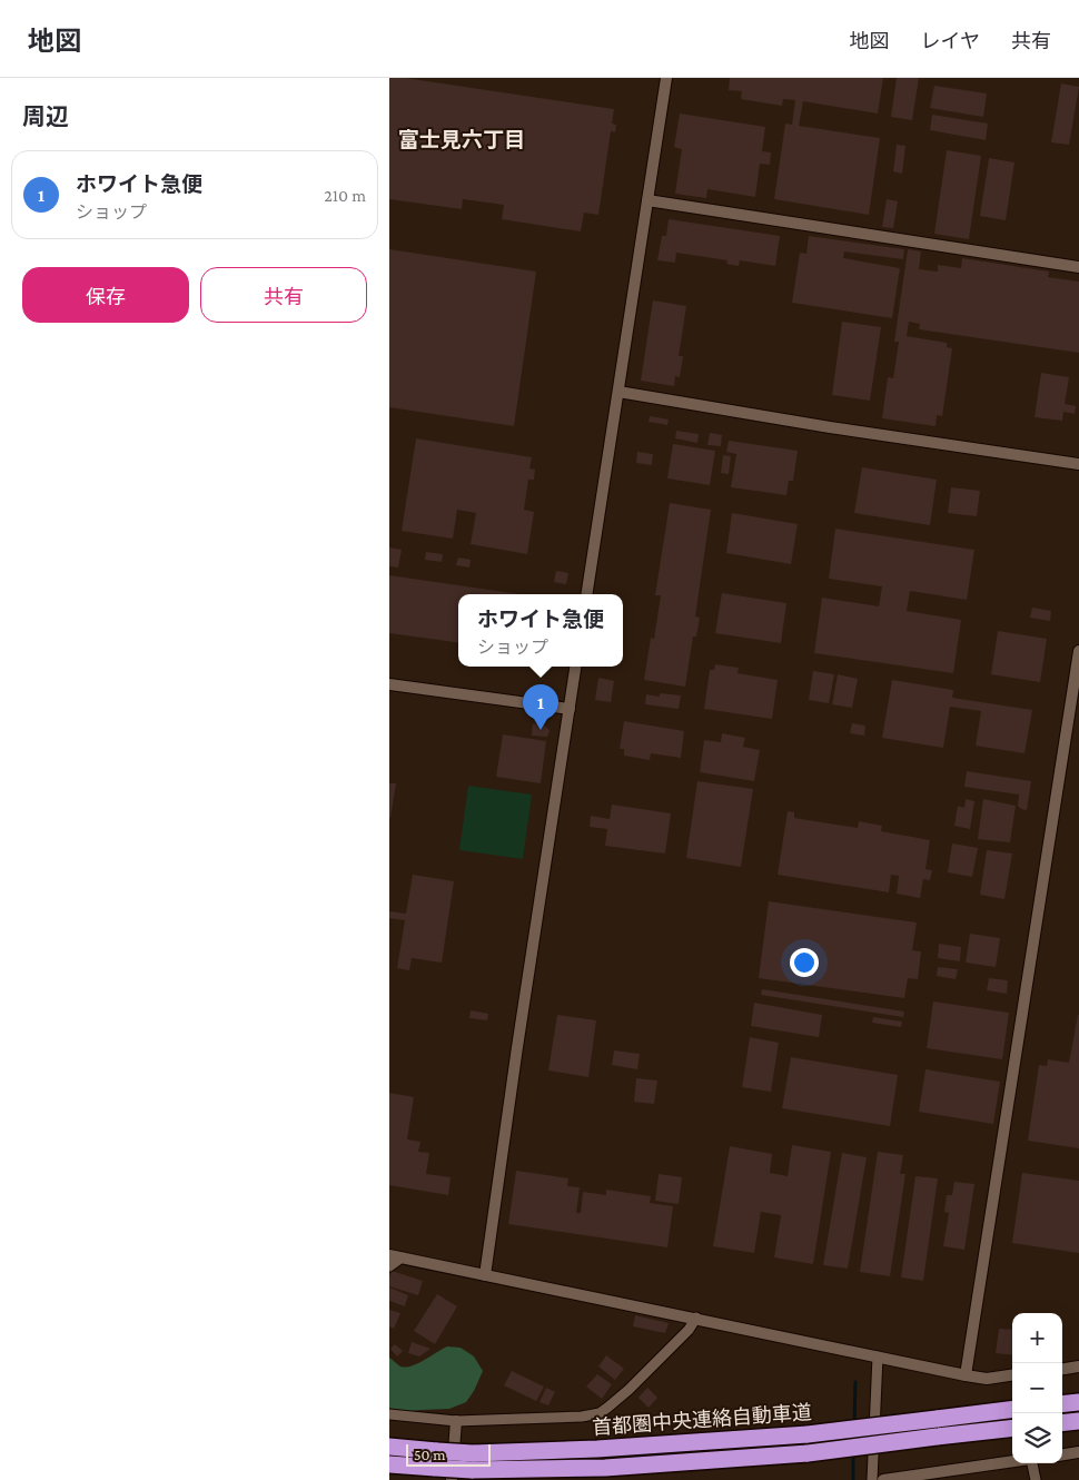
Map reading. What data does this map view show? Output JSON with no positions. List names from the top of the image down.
{
  "streets": {
    "highway": ["首都圏中央連絡自動車道"]
  },
  "districts": ["富士見六丁目"],
  "scale_bar": "50 m",
  "page": {
    "header": "地図",
    "nav": ["地図", "レイヤ", "共有"],
    "heading": "周辺",
    "list": [
      {
        "mark": "1",
        "name": "ホワイト急便",
        "note": "ショップ",
        "value": "210 m"
      }
    ],
    "buttons": ["保存", "共有"],
    "popup": ["ホワイト急便", "ショップ"],
    "pins": "1",
    "map_buttons": ["+", "−"],
    "scale": "50 m"
  }
}
